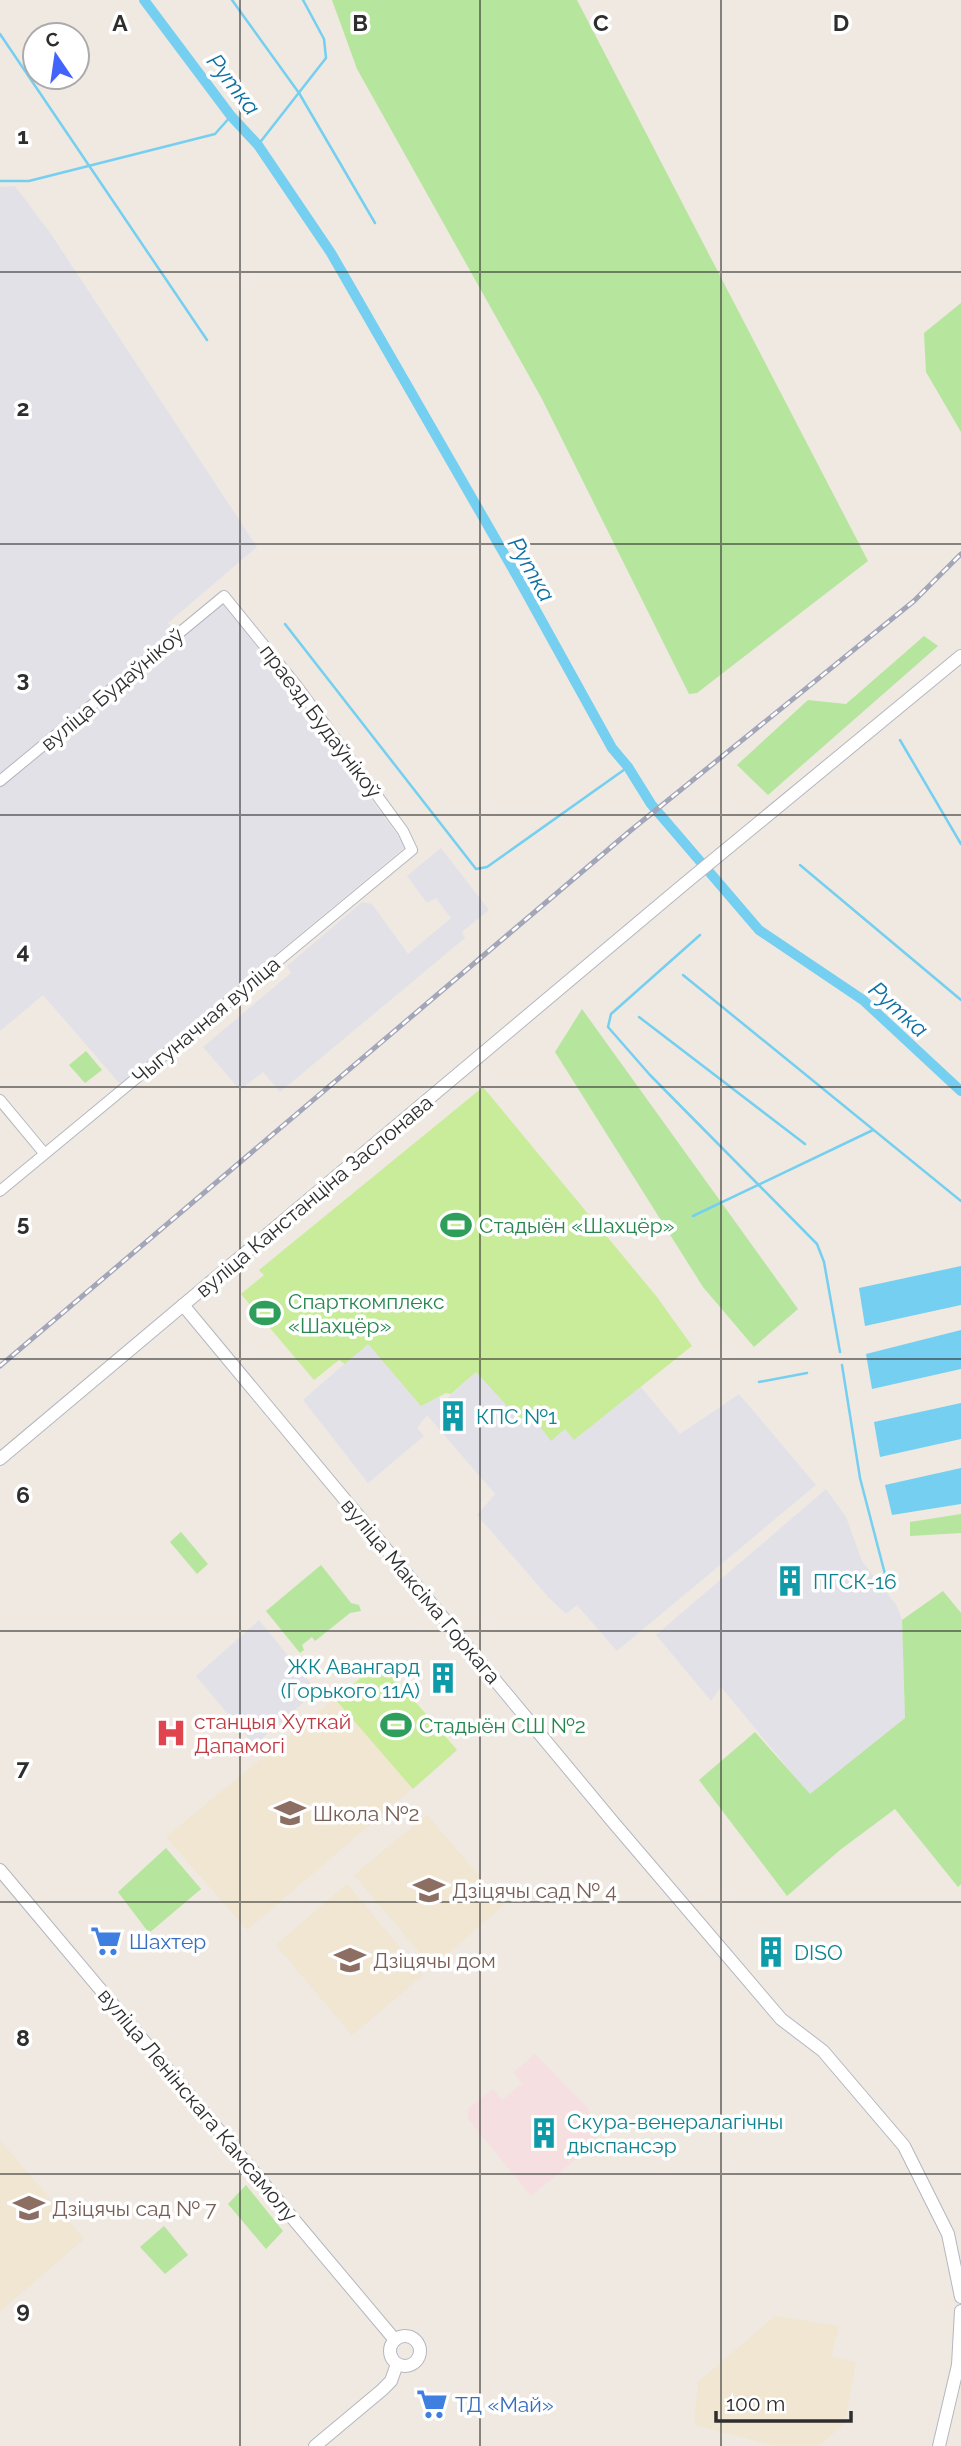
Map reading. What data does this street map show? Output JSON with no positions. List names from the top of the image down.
{
  "streets": {
    "main road": ["вуліца Канстанціна Заслонава", "вуліца Максіма Горкага", "вуліца Ленінскага Камсамолу"],
    "street": ["вуліца Будаўнікоў", "праезд Будаўнікоў", "Чыгуначная вуліца"]
  },
  "crossings": [
    ["вуліца Будаўнікоў", "праезд Будаўнікоў"],
    ["праезд Будаўнікоў", "Чыгуначная вуліца"],
    ["вуліца Канстанціна Заслонава", "вуліца Максіма Горкага"]
  ],
  "water": ["Рутка"],
  "places": {
    "sports": ["Стадыён «Шахцёр»", "Спарткомплекс «Шахцёр»", "Стадыён СШ №2"],
    "building": [
      "КПС №1",
      "ПГСК-16",
      "ЖК Авангард (Горького 11А)",
      "DISO",
      "Скура-венералагічны дыспансэр"
    ],
    "hospital": ["станцыя Хуткай Дапамогі"],
    "school or university": [
      "Школа №2",
      "Дзіцячы сад № 4",
      "Дзіцячы дом",
      "Дзіцячы сад № 7"
    ],
    "supermarket": ["Шахтер", "ТД «Май»"]
  },
  "scale_bar": "100 m",
  "north": "top",
  "grid": {
    "columns": [
      "A",
      "B",
      "C",
      "D"
    ],
    "rows": [
      "1",
      "2",
      "3",
      "4",
      "5",
      "6",
      "7",
      "8",
      "9"
    ]
  }
}
